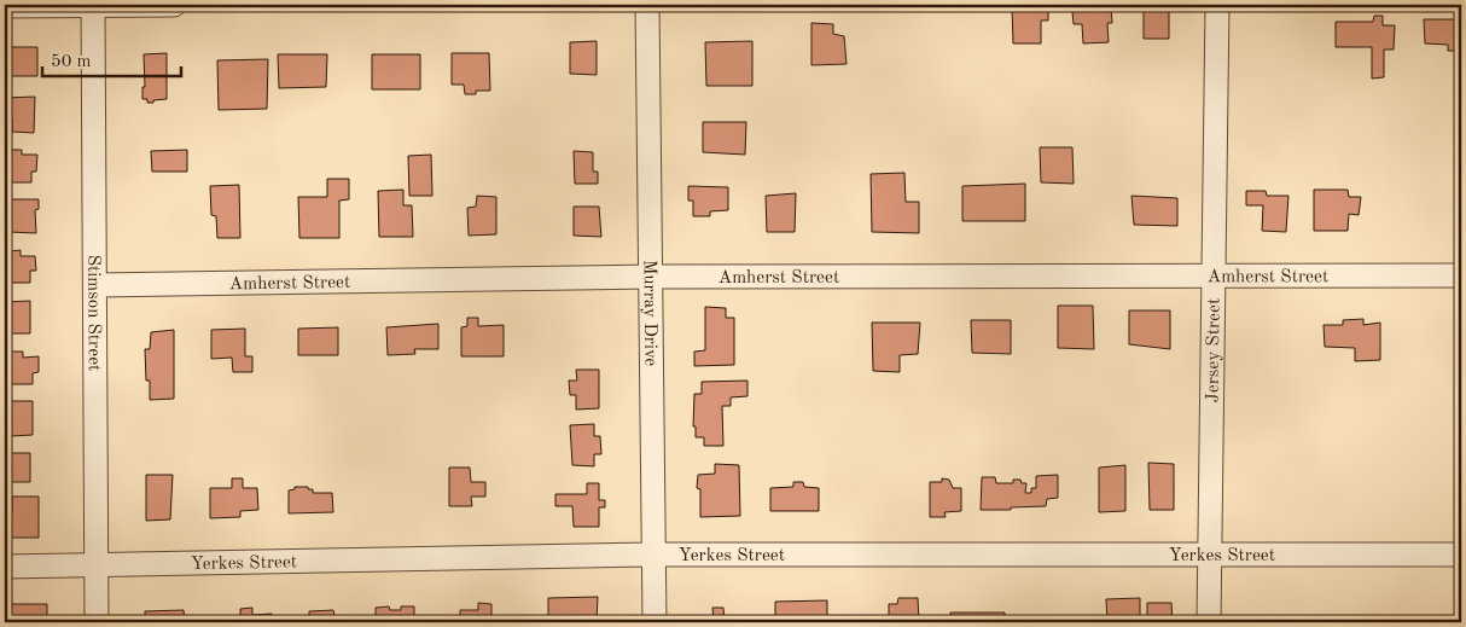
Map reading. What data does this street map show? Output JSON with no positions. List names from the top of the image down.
{
  "streets": {
    "street": [
      "Amherst Street",
      "Stimson Street",
      "Murray Drive",
      "Jersey Street",
      "Yerkes Street"
    ]
  },
  "crossings": [
    ["Amherst Street", "Stimson Street"],
    ["Amherst Street", "Murray Drive"],
    ["Amherst Street", "Jersey Street"],
    ["Stimson Street", "Yerkes Street"],
    ["Murray Drive", "Yerkes Street"],
    ["Jersey Street", "Yerkes Street"]
  ],
  "scale_bar": "50 m"
}
